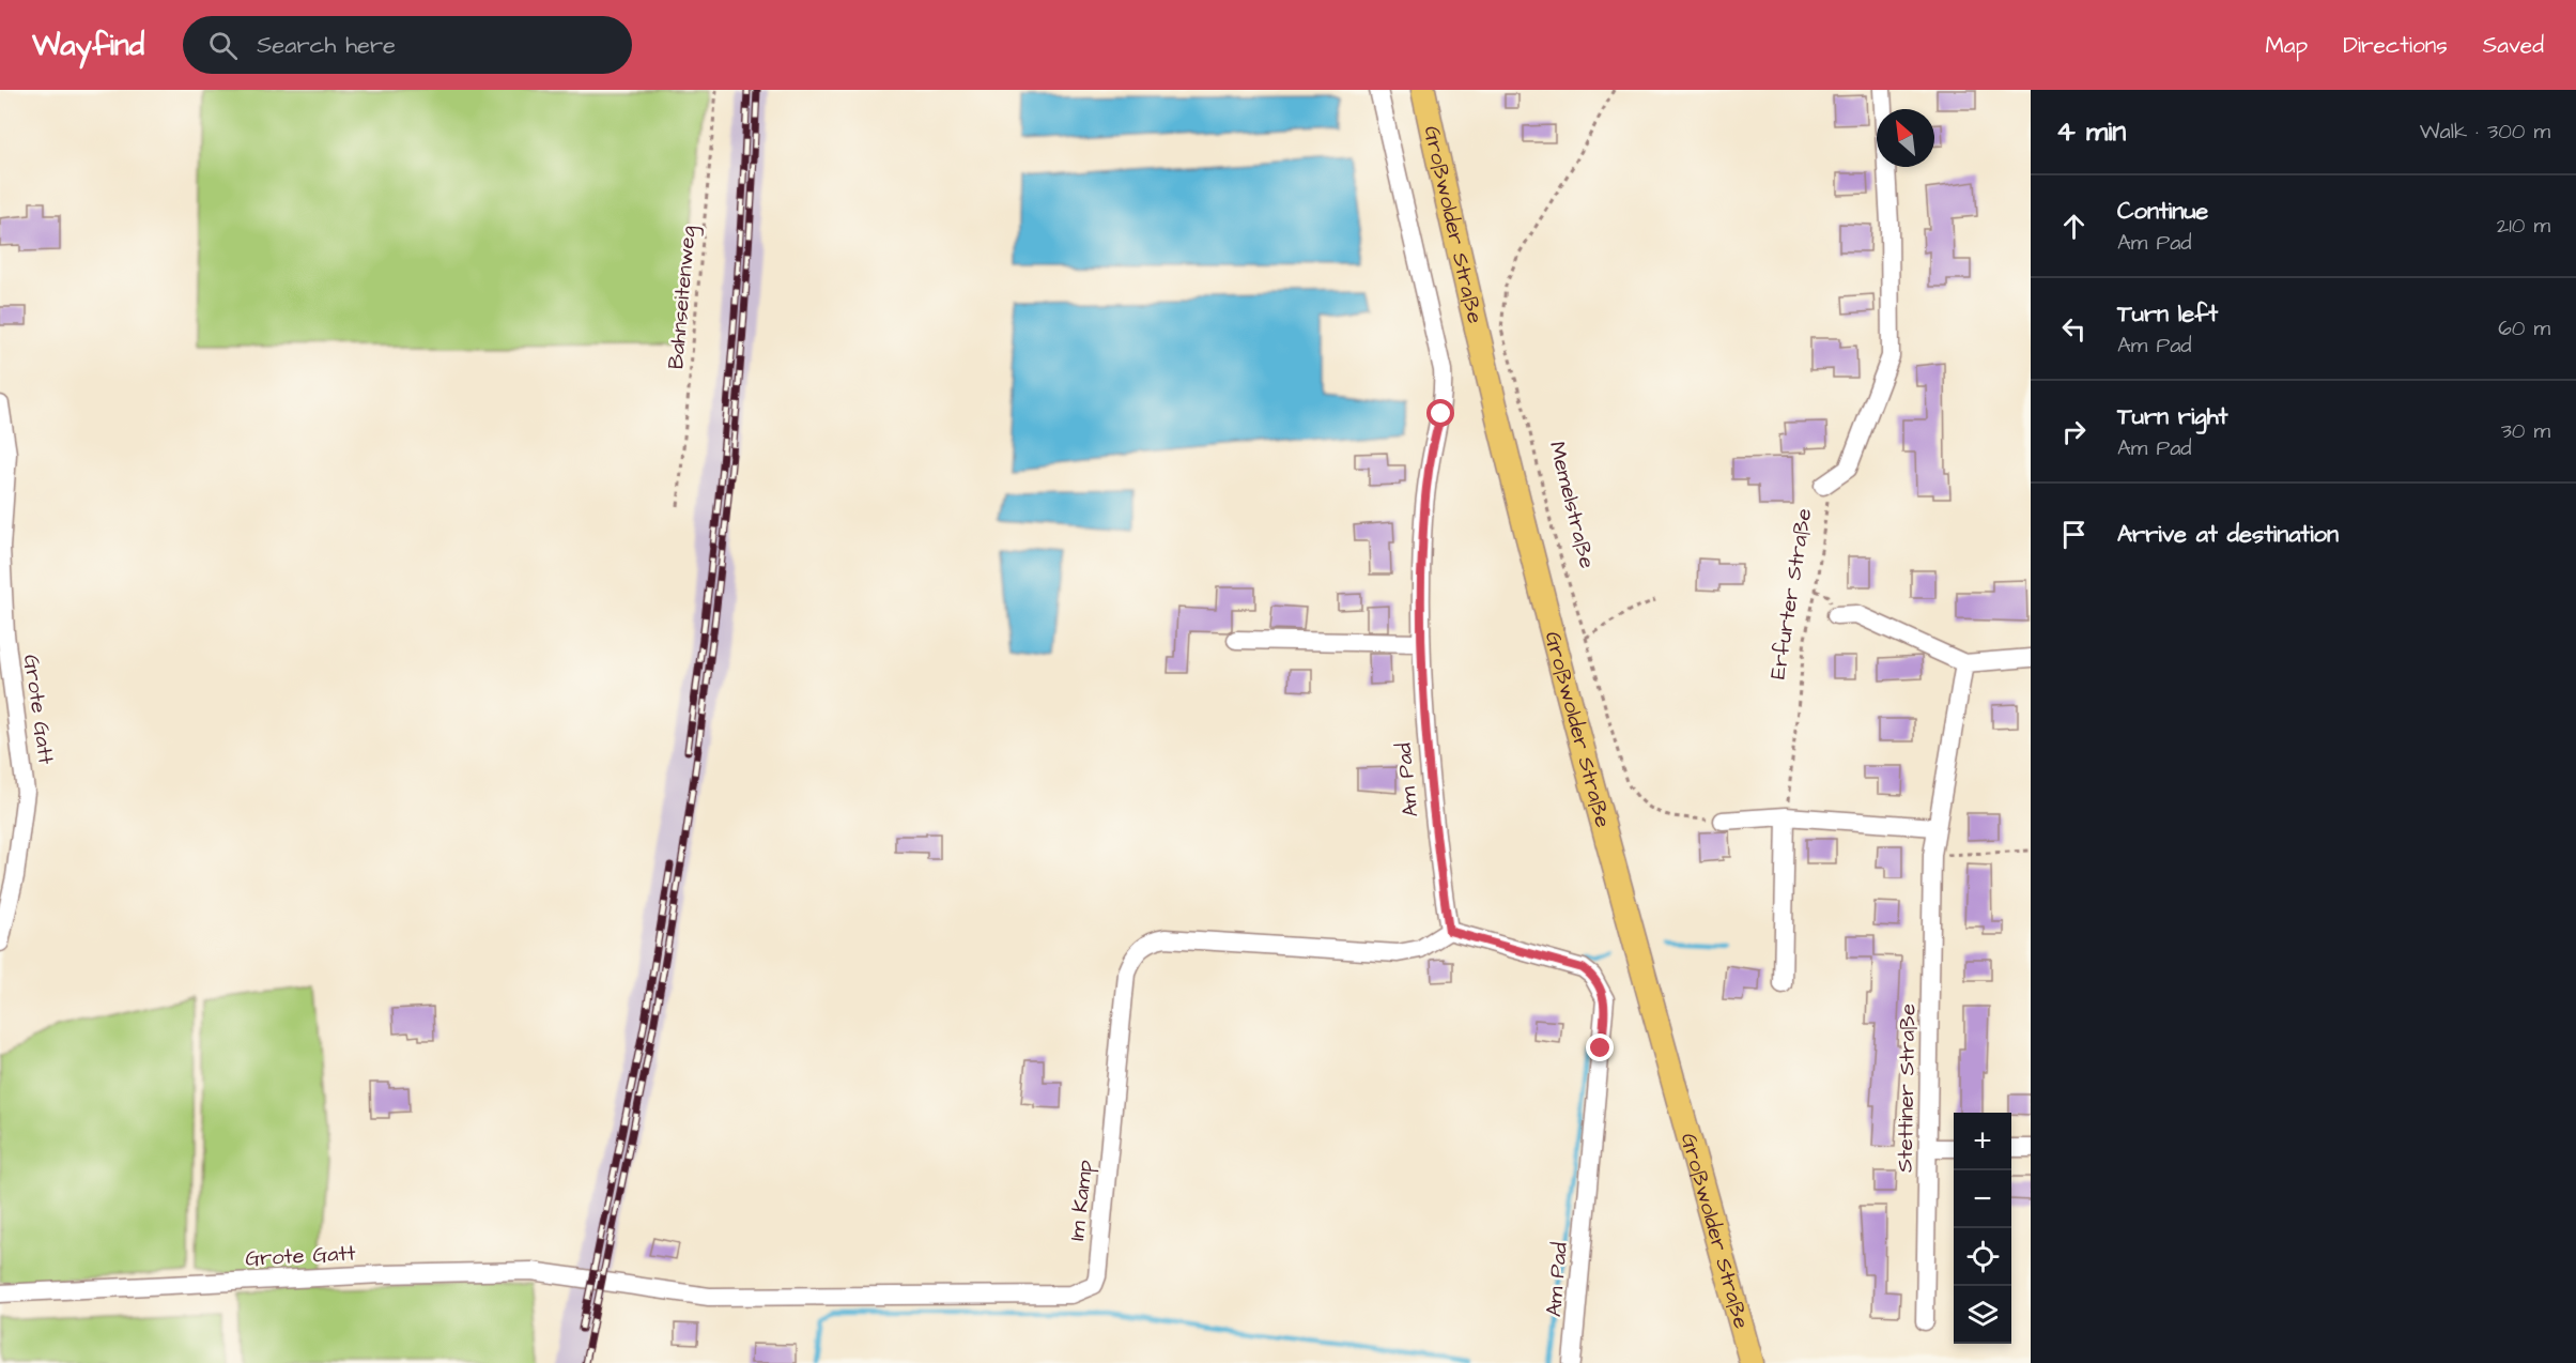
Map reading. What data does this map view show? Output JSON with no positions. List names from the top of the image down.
{
  "streets": {
    "main road": ["Großwolder Straße"],
    "street": [
      "Erfurter Straße",
      "Grote Gatt",
      "Am Pad",
      "Stettiner Straße",
      "Im Kamp"
    ],
    "path": ["Bahnseitenweg", "Memelstraße"]
  },
  "crossings": [
    ["Grote Gatt", "Im Kamp"],
    ["Am Pad", "Im Kamp"]
  ],
  "north": "top left",
  "page": {
    "header": "Wayfind",
    "search": "Search here",
    "nav": ["Map", "Directions", "Saved"],
    "heading": ["4 min", "Walk · 300 m"],
    "list": [
      ["Continue", "Am Pad", "210 m"],
      ["Turn left", "Am Pad", "60 m"],
      ["Turn right", "Am Pad", "30 m"],
      "Arrive at destination"
    ],
    "map_buttons": ["+", "−"]
  }
}
